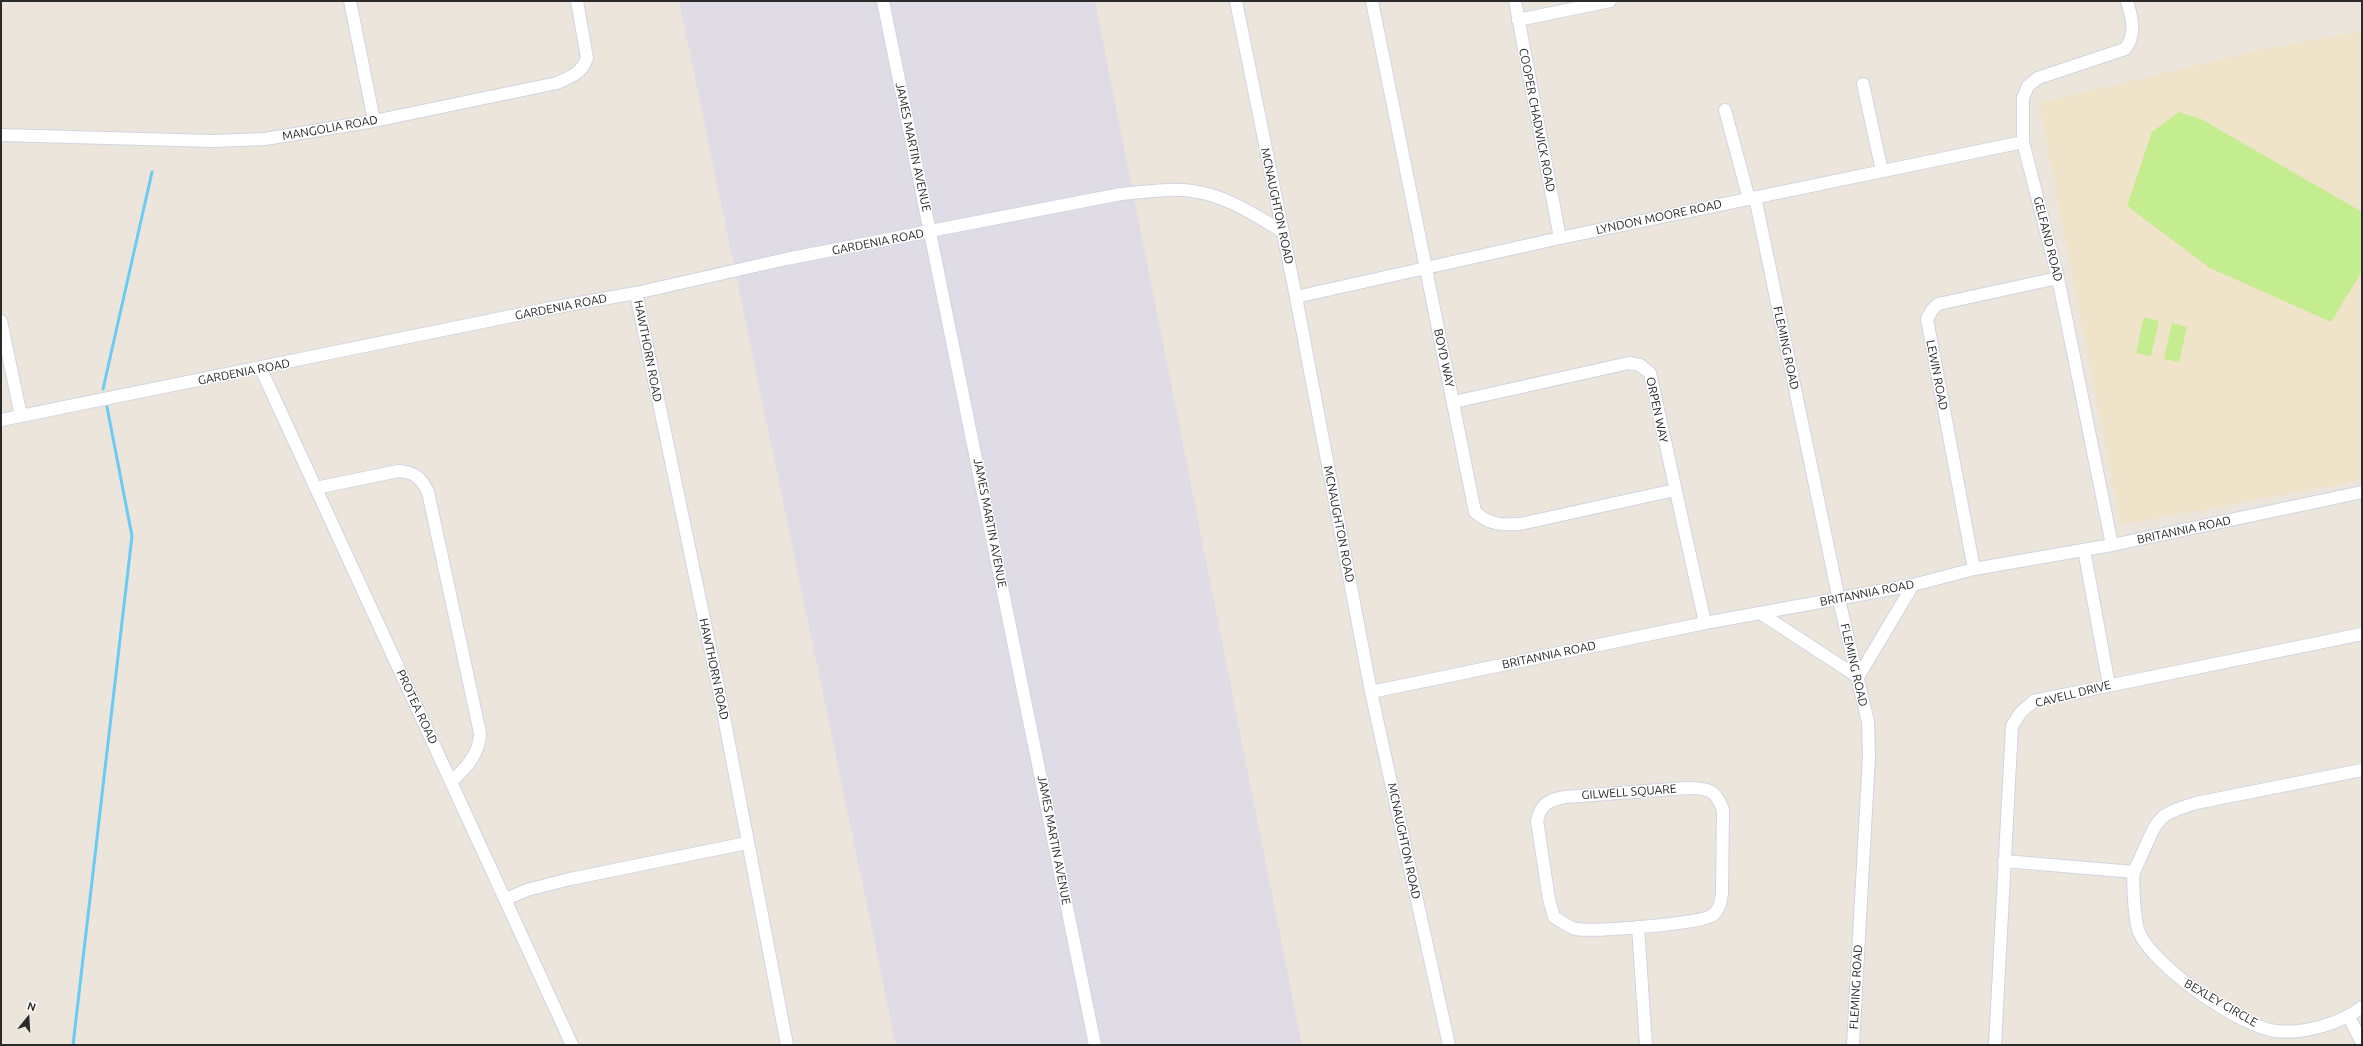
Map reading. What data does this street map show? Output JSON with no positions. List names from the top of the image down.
{
  "streets": {
    "street": [
      "COOPER CHADWICK ROAD",
      "MANGOLIA ROAD",
      "JAMES MARTIN AVENUE",
      "MCNAUGHTON ROAD",
      "LYNDON MOORE ROAD",
      "GELFAND ROAD",
      "GARDENIA ROAD",
      "FLEMING ROAD",
      "HAWTHORN ROAD",
      "BOYD WAY",
      "LEWIN ROAD",
      "ORPEN WAY",
      "BRITANNIA ROAD",
      "CAVELL DRIVE",
      "PROTEA ROAD",
      "GILWELL SQUARE",
      "BEXLEY CIRCLE"
    ]
  },
  "crossings": [
    ["COOPER CHADWICK ROAD", "LYNDON MOORE ROAD"],
    ["JAMES MARTIN AVENUE", "GARDENIA ROAD"],
    ["MCNAUGHTON ROAD", "LYNDON MOORE ROAD"],
    ["MCNAUGHTON ROAD", "GARDENIA ROAD"],
    ["MCNAUGHTON ROAD", "BRITANNIA ROAD"],
    ["LYNDON MOORE ROAD", "GELFAND ROAD"],
    ["LYNDON MOORE ROAD", "FLEMING ROAD"],
    ["LYNDON MOORE ROAD", "BOYD WAY"],
    ["GELFAND ROAD", "LEWIN ROAD"],
    ["GELFAND ROAD", "BRITANNIA ROAD"],
    ["GARDENIA ROAD", "HAWTHORN ROAD"],
    ["GARDENIA ROAD", "PROTEA ROAD"],
    ["FLEMING ROAD", "BRITANNIA ROAD"],
    ["BOYD WAY", "ORPEN WAY"],
    ["LEWIN ROAD", "BRITANNIA ROAD"],
    ["ORPEN WAY", "BRITANNIA ROAD"]
  ],
  "north": "top"
}
